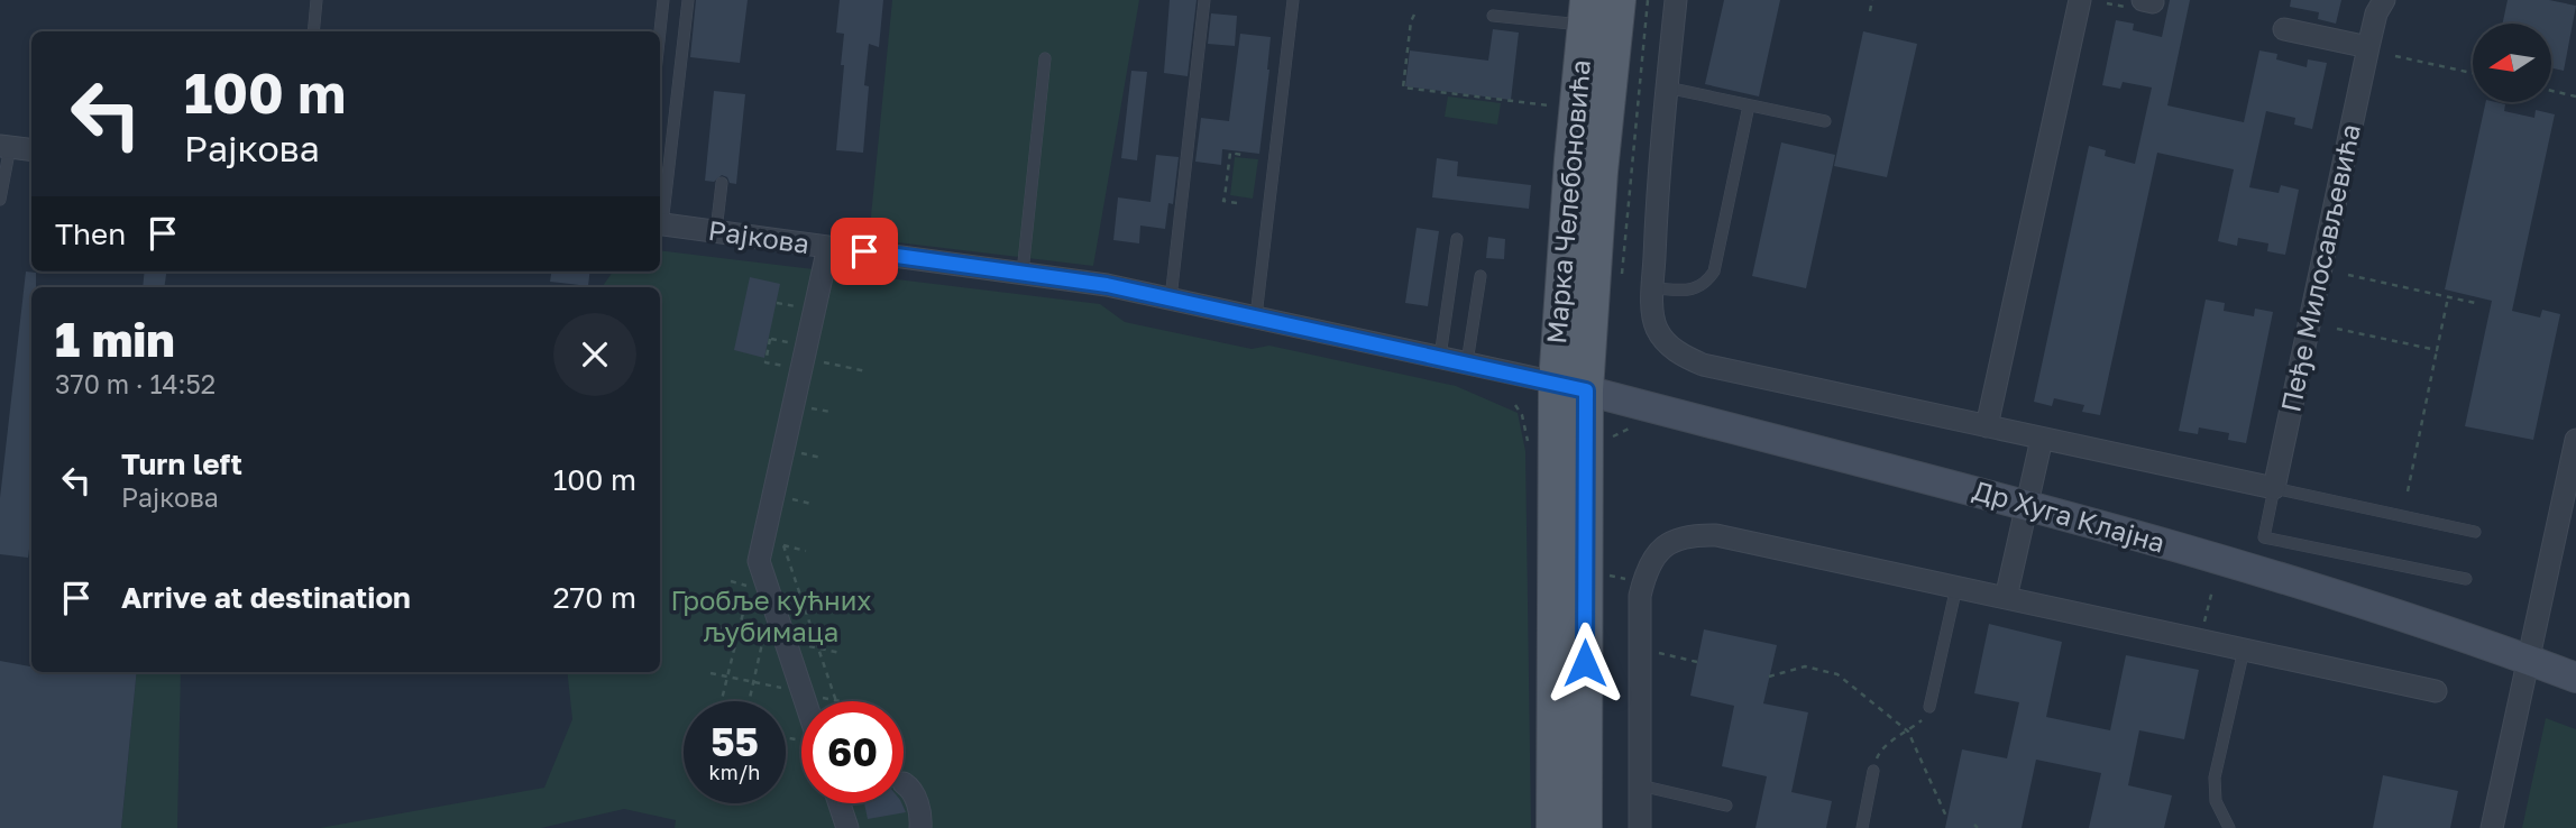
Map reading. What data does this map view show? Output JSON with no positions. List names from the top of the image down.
{
  "streets": {
    "main road": ["Марка Челебоновића", "Др Хуга Клајна"],
    "street": ["Рајкова", "Пеђе Милосављевића"]
  },
  "crossings": [
    ["Марка Челебоновића", "Рајкова"],
    ["Марка Челебоновића", "Др Хуга Клајна"],
    ["Рајкова", "Др Хуга Клајна"]
  ],
  "parks": ["Гробље кућних љубимаца"],
  "north": "left",
  "page": {
    "turn": ["100 m", "Рајкова"],
    "then": "Then",
    "heading": ["1 min", "370 m · 14:52"],
    "list": [
      {
        "name": "Turn left",
        "note": "Рајкова",
        "value": "100 m"
      },
      {
        "name": "Arrive at destination",
        "value": "270 m"
      }
    ],
    "speed": "55 km/h",
    "limit": "60"
  }
}
